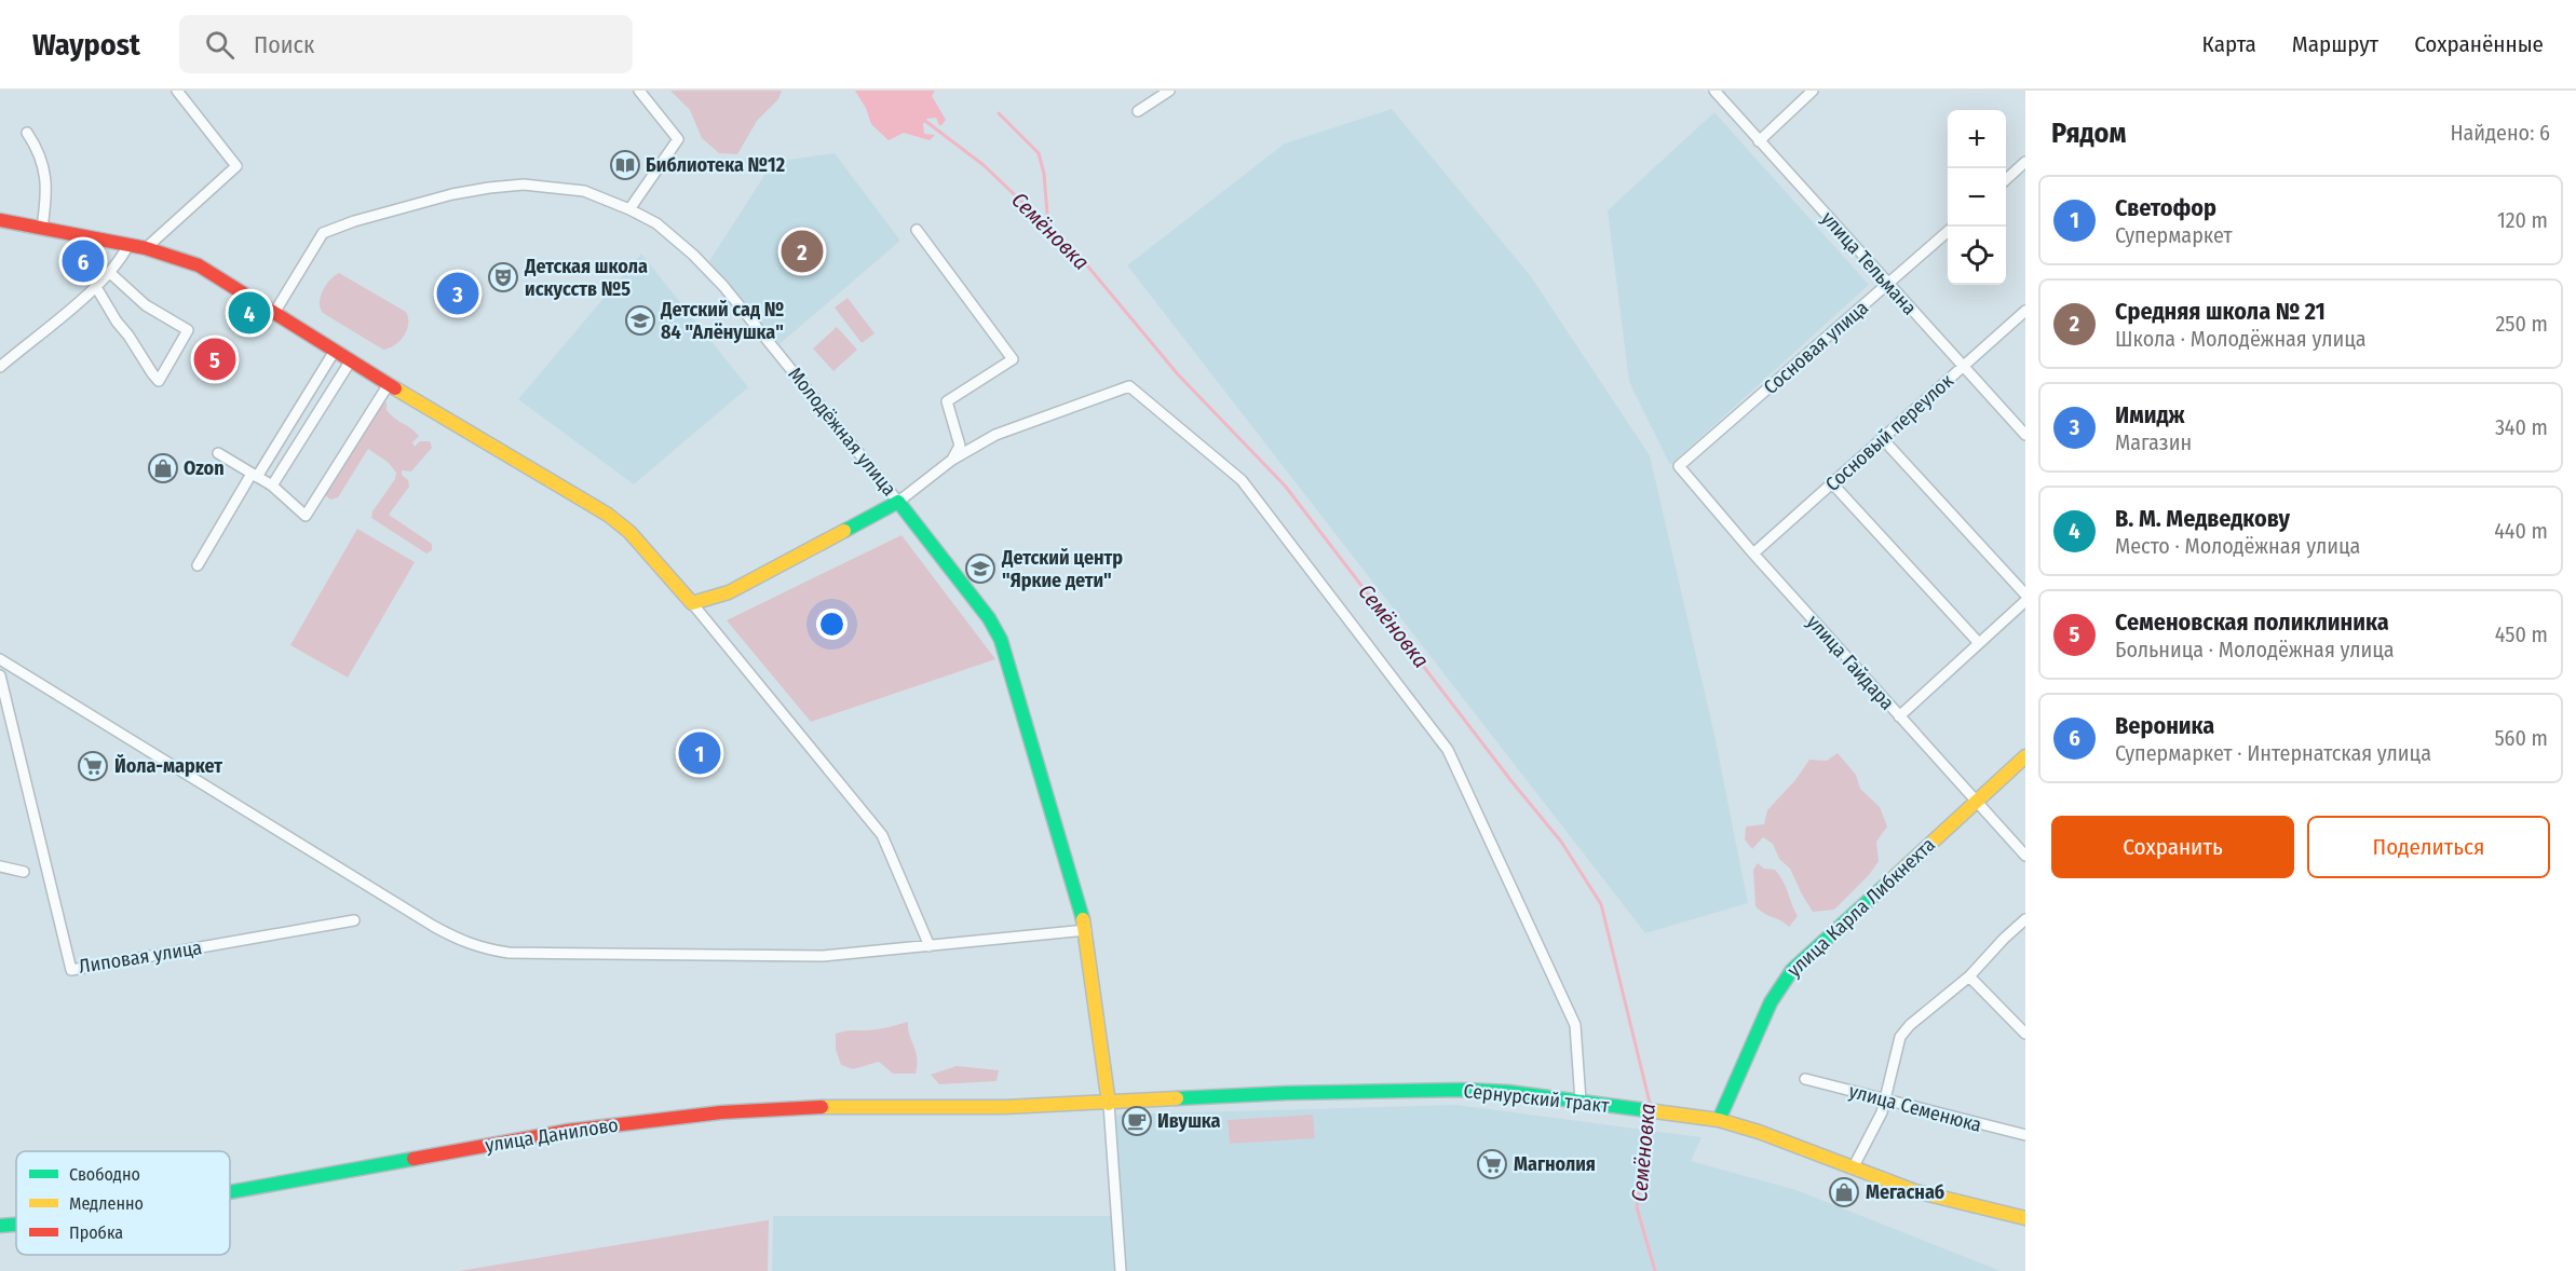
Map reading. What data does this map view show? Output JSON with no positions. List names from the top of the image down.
{
  "streets": {
    "main road": [
      "Молодёжная улица",
      "улица Карла Либкнехта",
      "Сернурский тракт",
      "улица Данилово"
    ],
    "street": [
      "улица Тельмана",
      "Сосновая улица",
      "Сосновый переулок",
      "улица Гайдара",
      "Липовая улица",
      "улица Семенюка"
    ]
  },
  "crossings": [
    ["улица Тельмана", "Сосновая улица"],
    ["улица Тельмана", "Сосновый переулок"],
    ["Сосновая улица", "улица Гайдара"],
    ["Молодёжная улица", "Сернурский тракт"],
    ["Молодёжная улица", "улица Данилово"],
    ["Сосновый переулок", "улица Гайдара"],
    ["улица Гайдара", "улица Карла Либкнехта"],
    ["улица Карла Либкнехта", "Сернурский тракт"],
    ["Сернурский тракт", "улица Данилово"]
  ],
  "water": ["Семёновка"],
  "places": {
    "library": ["Библиотека №12"],
    "theatre": ["Детская школа искусств №5"],
    "school or university": ["Детский сад № 84 \"Алёнушка\"", "Детский центр \"Яркие дети\""],
    "shop": ["Ozon", "Мегаснаб"],
    "supermarket": ["Йола-маркет", "Магнолия"],
    "cafe": ["Ивушка"]
  },
  "legend": ["Свободно", "Медленно", "Пробка"],
  "page": {
    "header": "Waypost",
    "search": "Поиск",
    "nav": ["Карта", "Маршрут", "Сохранённые"],
    "heading": ["Рядом", "Найдено: 6"],
    "map_buttons": ["+", "−"],
    "list": [
      {
        "mark": "1",
        "name": "Светофор",
        "note": "Супермаркет",
        "value": "120 m"
      },
      {
        "mark": "2",
        "name": "Средняя школа № 21",
        "note": "Школа · Молодёжная улица",
        "value": "250 m"
      },
      {
        "mark": "3",
        "name": "Имидж",
        "note": "Магазин",
        "value": "340 m"
      },
      {
        "mark": "4",
        "name": "В. М. Медведкову",
        "note": "Место · Молодёжная улица",
        "value": "440 m"
      },
      {
        "mark": "5",
        "name": "Семеновская поликлиника",
        "note": "Больница · Молодёжная улица",
        "value": "450 m"
      },
      {
        "mark": "6",
        "name": "Вероника",
        "note": "Супермаркет · Интернатская улица",
        "value": "560 m"
      }
    ],
    "pins": [
      "2",
      "6",
      "3",
      "4",
      "5",
      "1"
    ],
    "buttons": ["Сохранить", "Поделиться"]
  }
}
